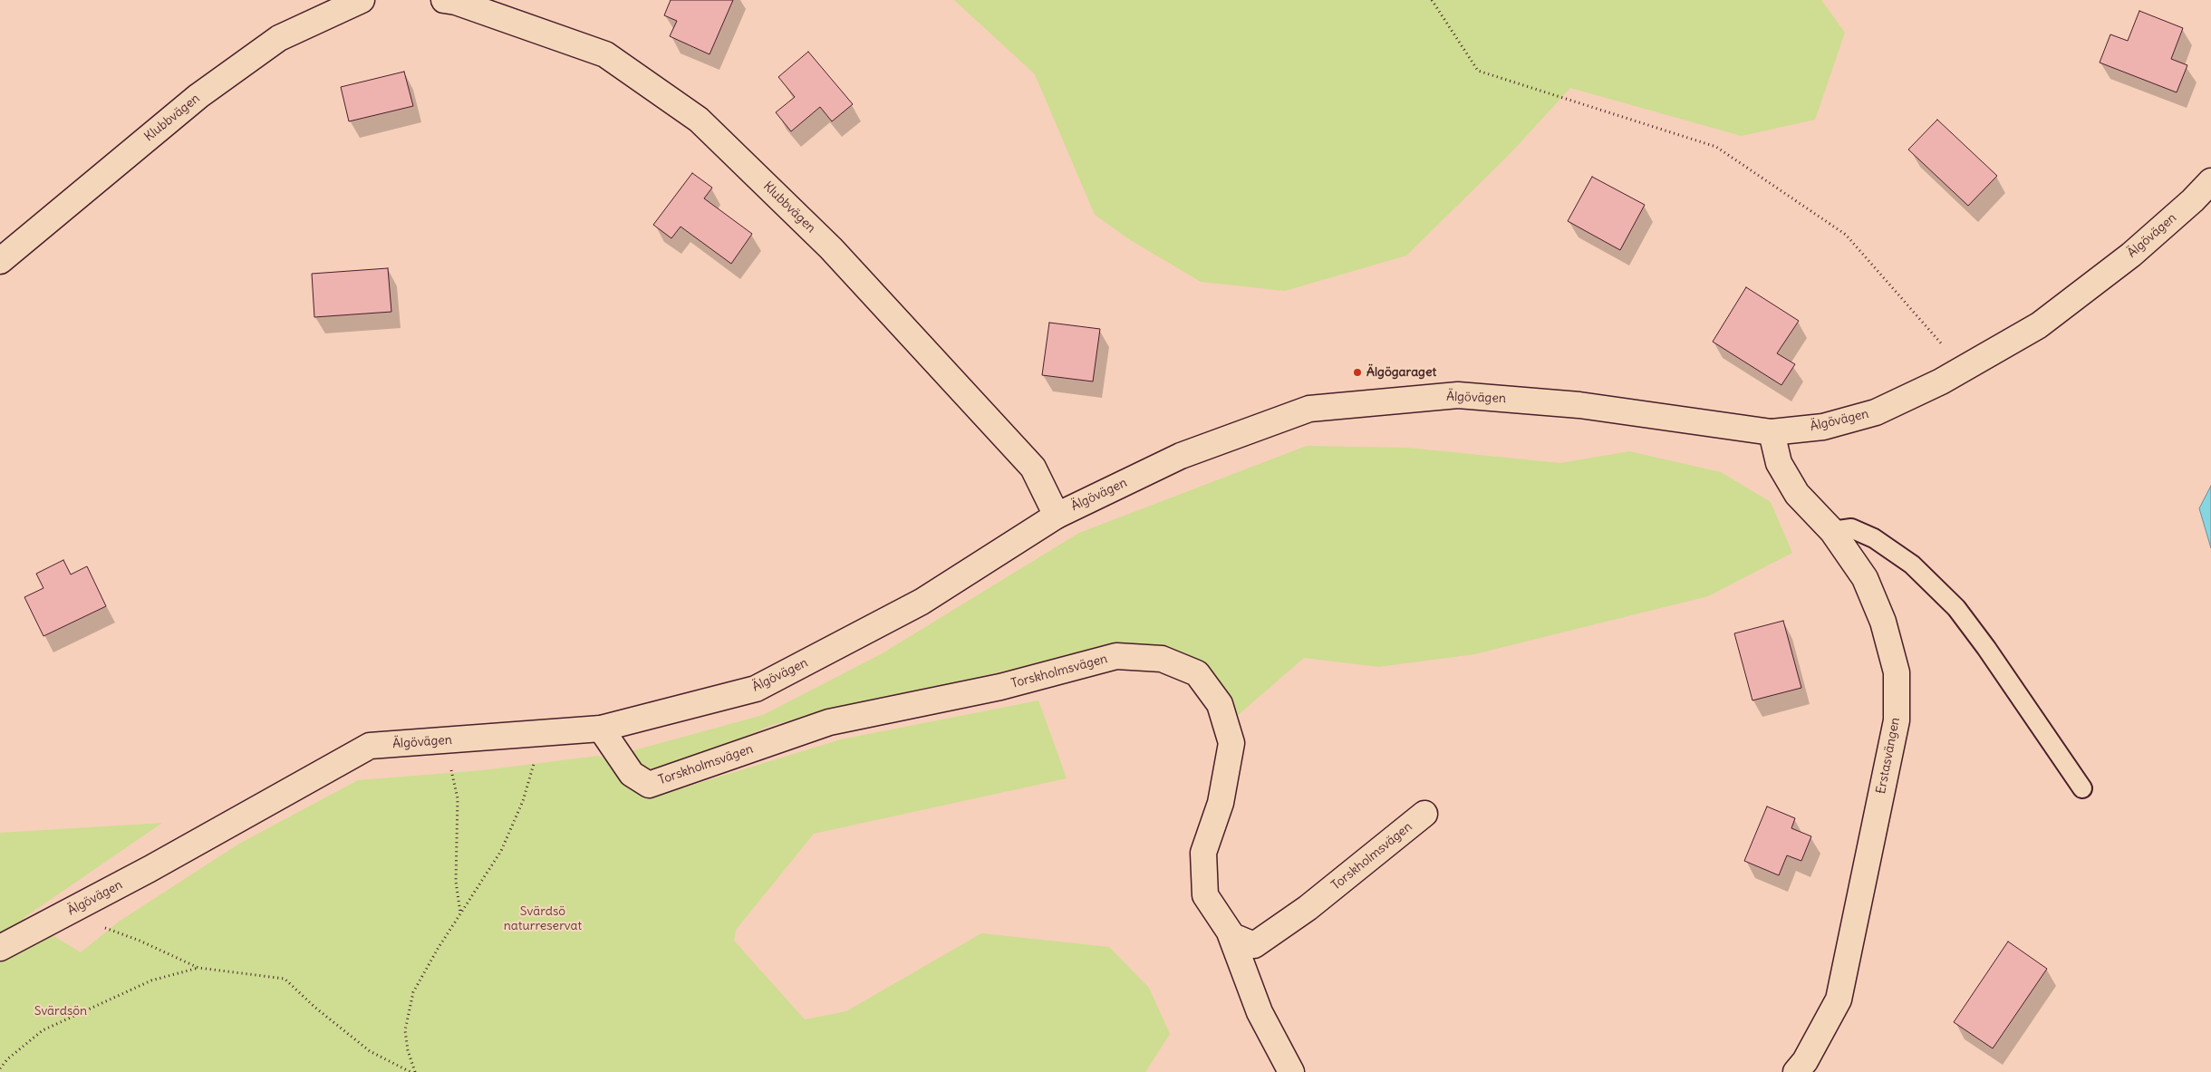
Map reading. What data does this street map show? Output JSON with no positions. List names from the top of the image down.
{
  "streets": {
    "street": [
      "Klubbvägen",
      "Älgövägen",
      "Torskholmsvägen",
      "Erstasvängen"
    ]
  },
  "crossings": [
    ["Klubbvägen", "Älgövägen"],
    ["Älgövägen", "Torskholmsvägen"],
    ["Älgövägen", "Erstasvängen"]
  ],
  "parks": ["Svärdsö naturreservat", "Svärdsön"],
  "places": ["Älgögaraget"]
}
